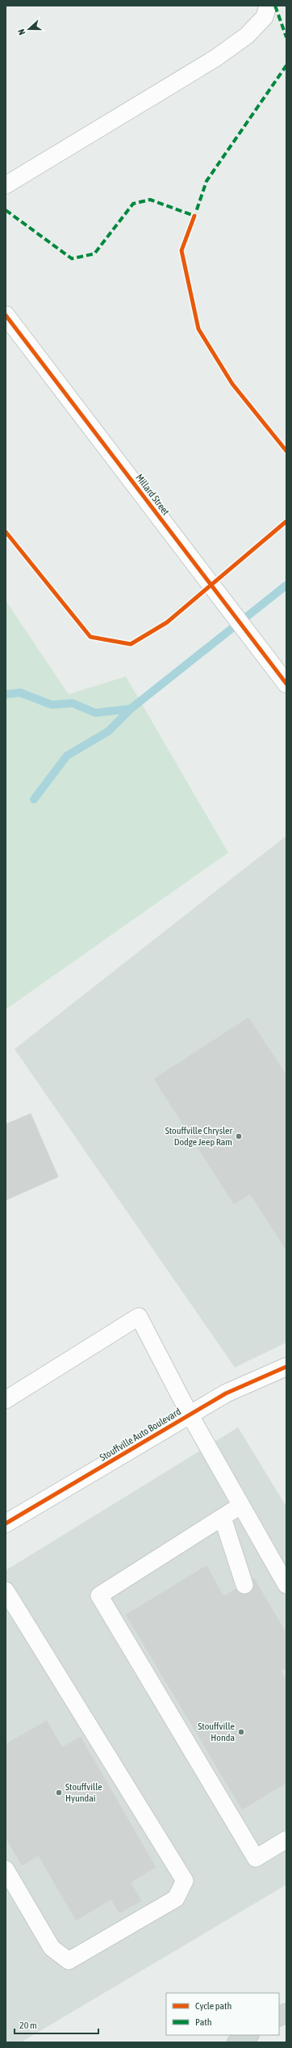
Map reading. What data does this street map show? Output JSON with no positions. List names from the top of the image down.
{
  "streets": {
    "street": ["Millard Street", "Stouffville Auto Boulevard"]
  },
  "places": ["Stouffville Chrysler Dodge Jeep Ram", "Stouffville Honda", "Stouffville Hyundai"],
  "legend": ["Cycle path", "Path"],
  "scale_bar": "20 m",
  "north": "left"
}
